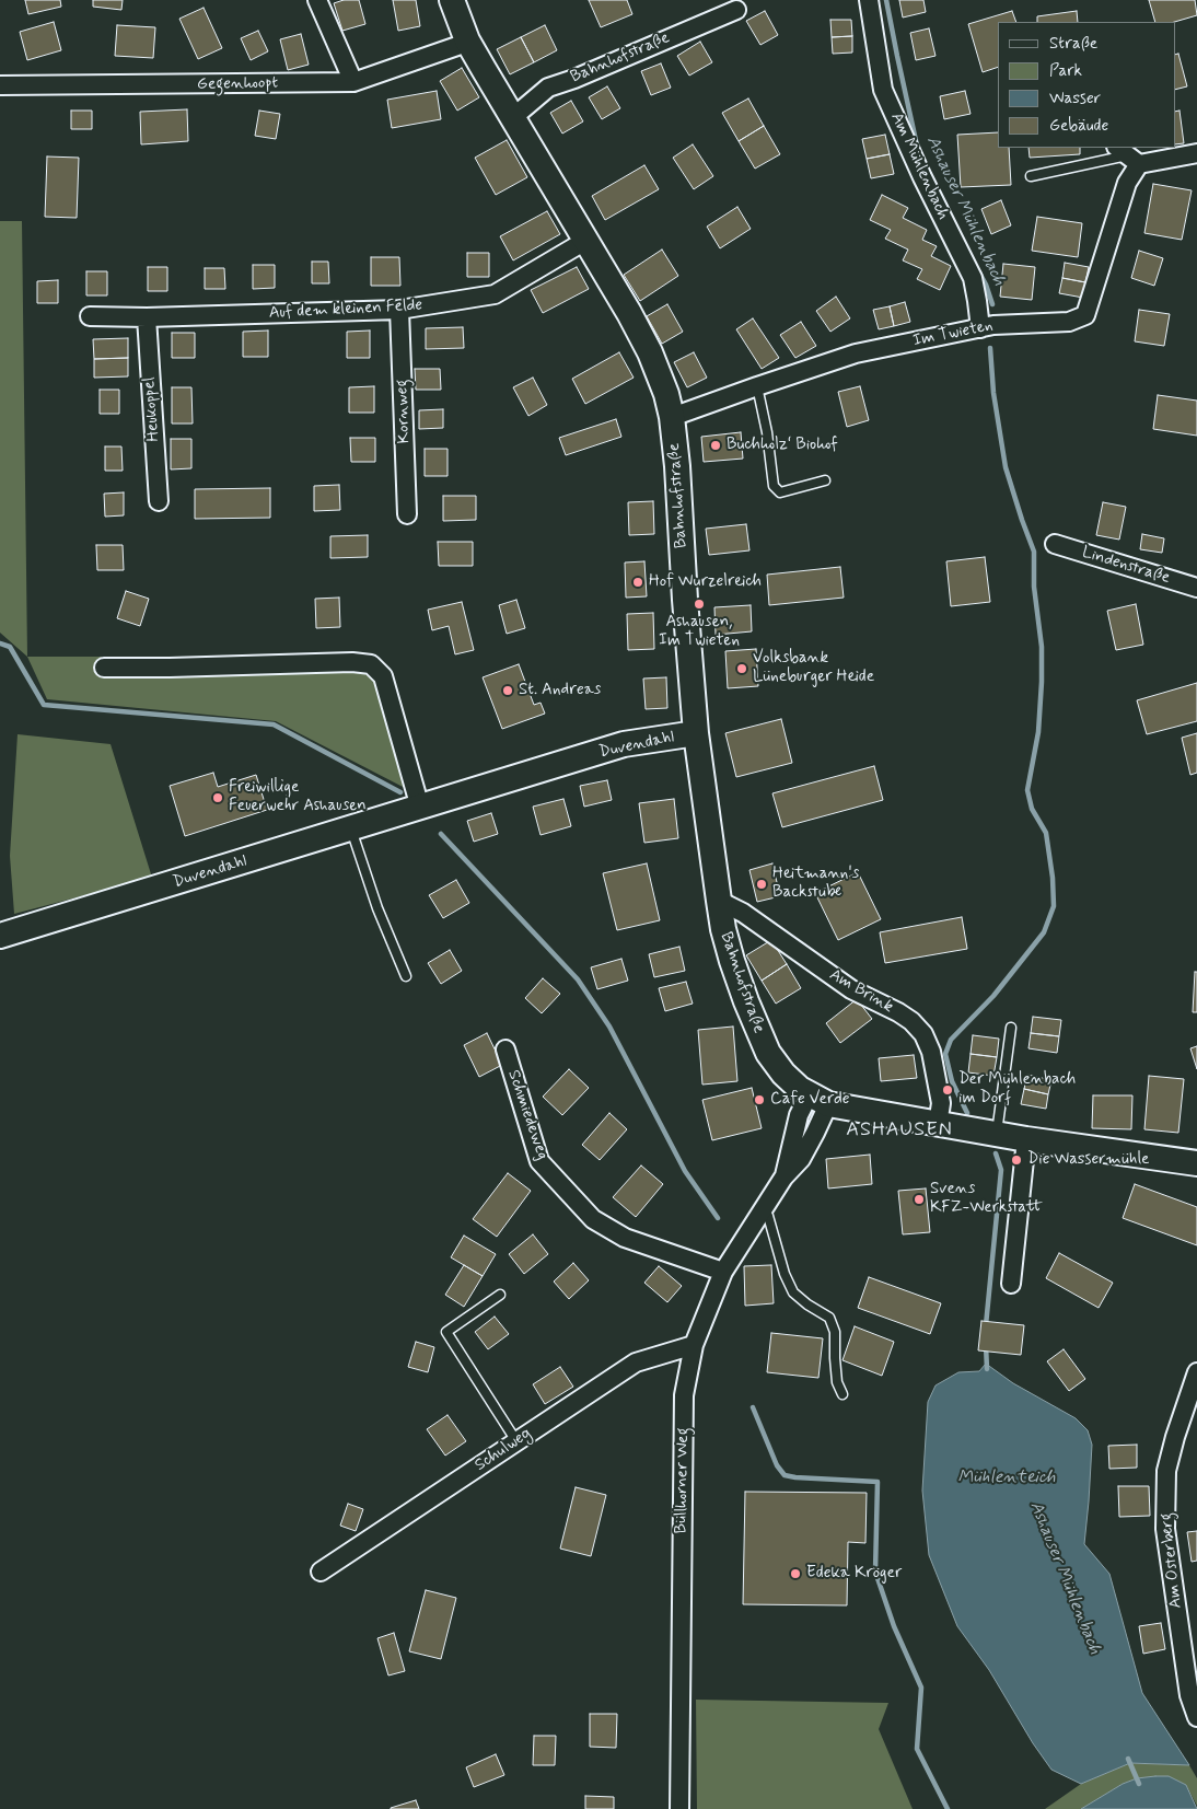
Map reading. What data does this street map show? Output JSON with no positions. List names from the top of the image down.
{
  "streets": {
    "street": [
      "Bahnhofstraße",
      "Gegenhoopt",
      "Am Mühlenbach",
      "Auf dem kleinen Felde",
      "Im Twieten",
      "Heukoppel",
      "Kornweg",
      "Lindenstraße",
      "Duvendahl",
      "Am Brink",
      "Schmiedeweg",
      "Schulweg",
      "Büllhorner Weg",
      "Am Osterberg"
    ]
  },
  "crossings": [
    ["Bahnhofstraße", "Gegenhoopt"],
    ["Bahnhofstraße", "Auf dem kleinen Felde"],
    ["Bahnhofstraße", "Im Twieten"],
    ["Bahnhofstraße", "Duvendahl"],
    ["Bahnhofstraße", "Am Brink"],
    ["Bahnhofstraße", "Büllhorner Weg"],
    ["Am Mühlenbach", "Im Twieten"],
    ["Auf dem kleinen Felde", "Heukoppel"],
    ["Auf dem kleinen Felde", "Kornweg"],
    ["Schmiedeweg", "Büllhorner Weg"],
    ["Schulweg", "Büllhorner Weg"]
  ],
  "districts": ["ASHAUSEN"],
  "water": ["Ashauser Mühlenbach", "Mühlenteich"],
  "places": [
    "Buchholz‘ Biohof",
    "Hof Wurzelreich",
    "Ashausen, Im Twieten",
    "Volksbank Lüneburger Heide",
    "St. Andreas",
    "Freiwillige Feuerwehr Ashausen",
    "Heitmann's Backstube",
    "Der Mühlenbach im Dorf",
    "Cafe Verde",
    "Die Wassermühle",
    "Svens KFZ-Werkstatt",
    "Edeka Kröger"
  ],
  "legend": [
    "Straße",
    "Park",
    "Wasser",
    "Gebäude"
  ]
}
